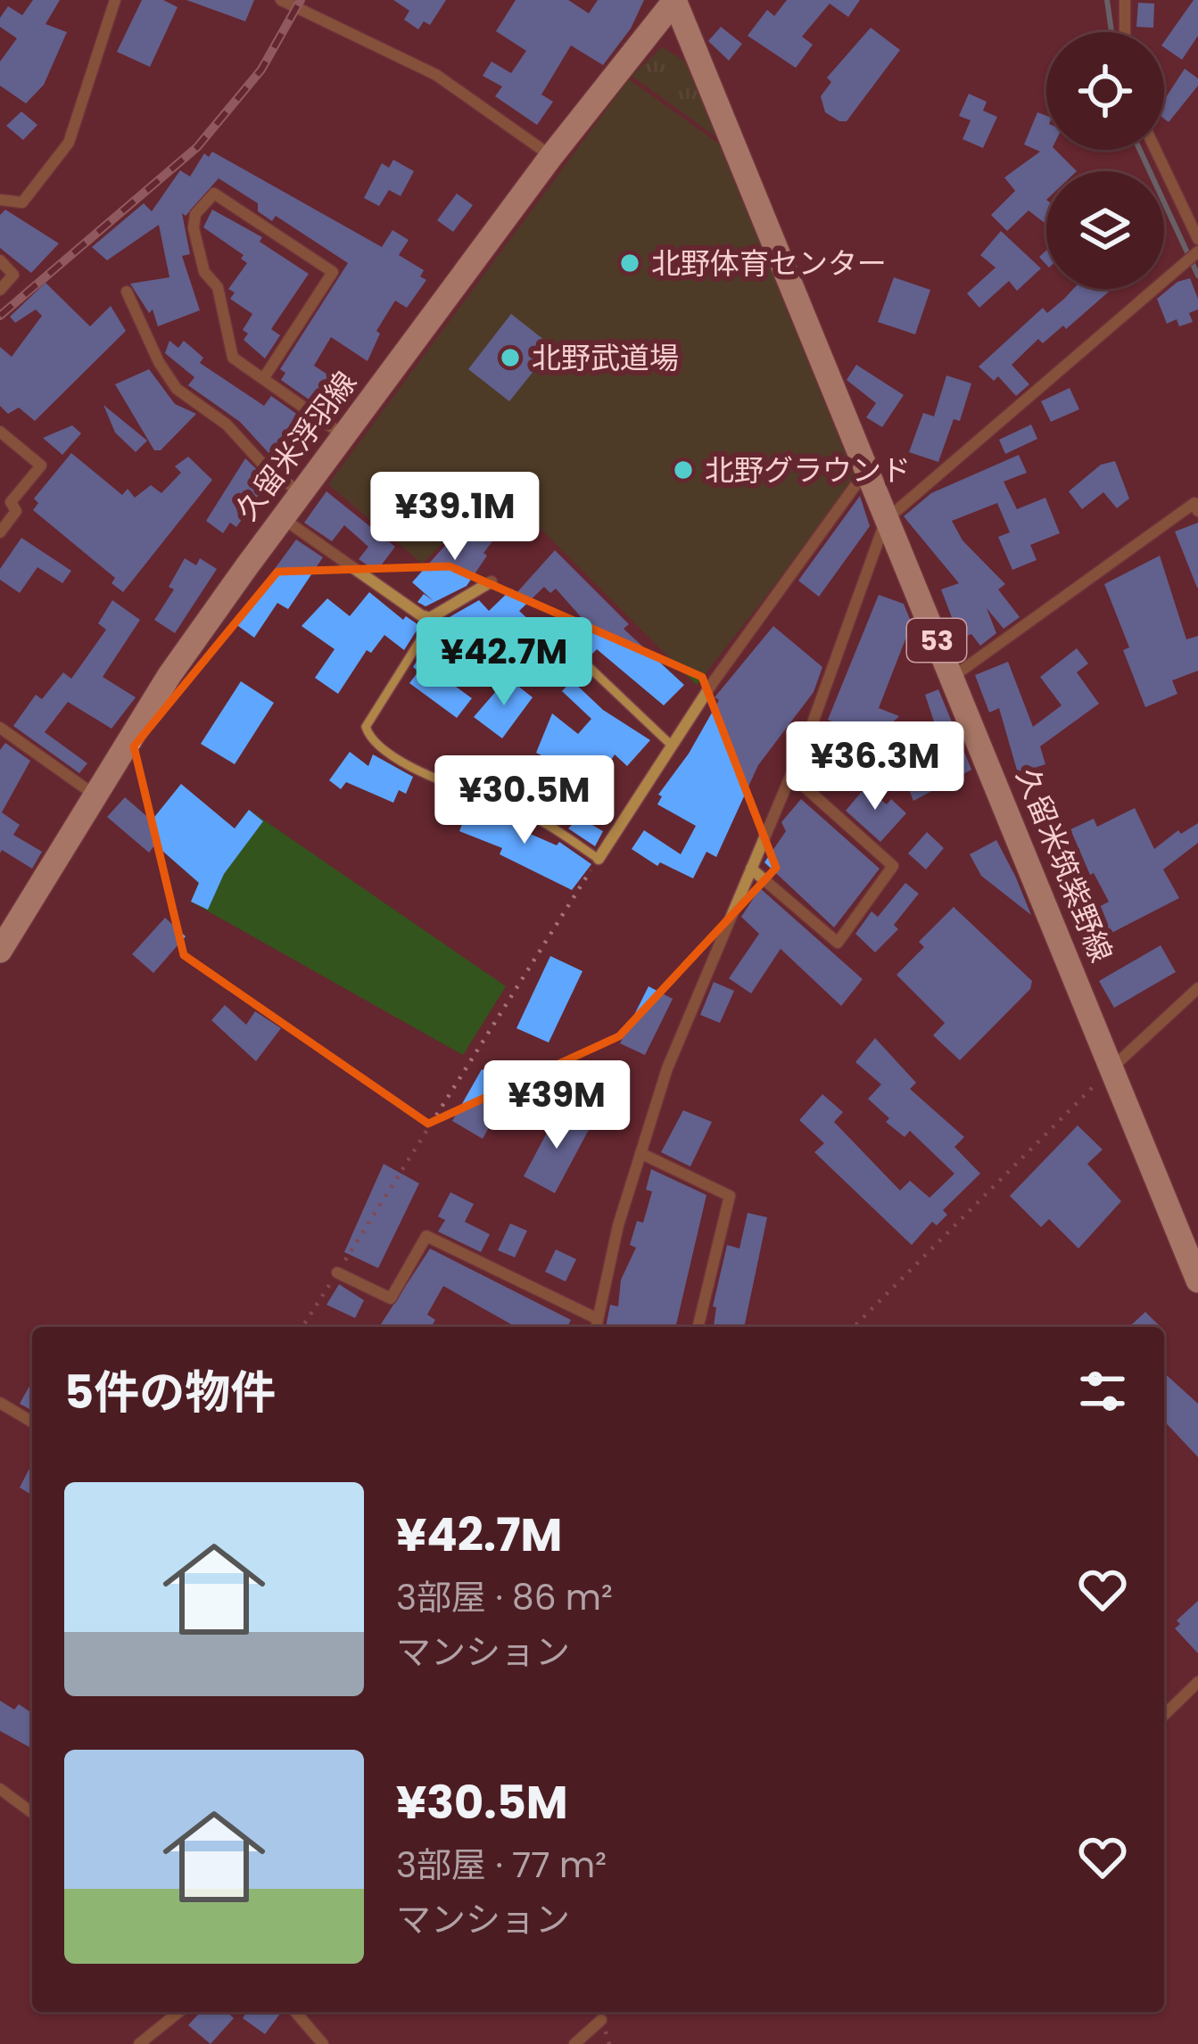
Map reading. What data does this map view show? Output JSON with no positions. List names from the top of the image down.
{
  "streets": {
    "main road": ["久留米浮羽線", "53", "久留米筑紫野線"]
  },
  "crossings": [
    ["久留米浮羽線", "久留米筑紫野線"]
  ],
  "places": ["北野体育センター", "北野武道場", "北野グラウンド"],
  "page": {
    "price": [
      "¥39.1M",
      "¥42.7M",
      "¥36.3M",
      "¥30.5M",
      "¥39M"
    ],
    "heading": "5件の物件",
    "list": [
      {
        "name": "¥42.7M",
        "note": "3部屋 · 86 m² · マンション"
      },
      {
        "name": "¥30.5M",
        "note": "3部屋 · 77 m² · マンション"
      }
    ]
  }
}
